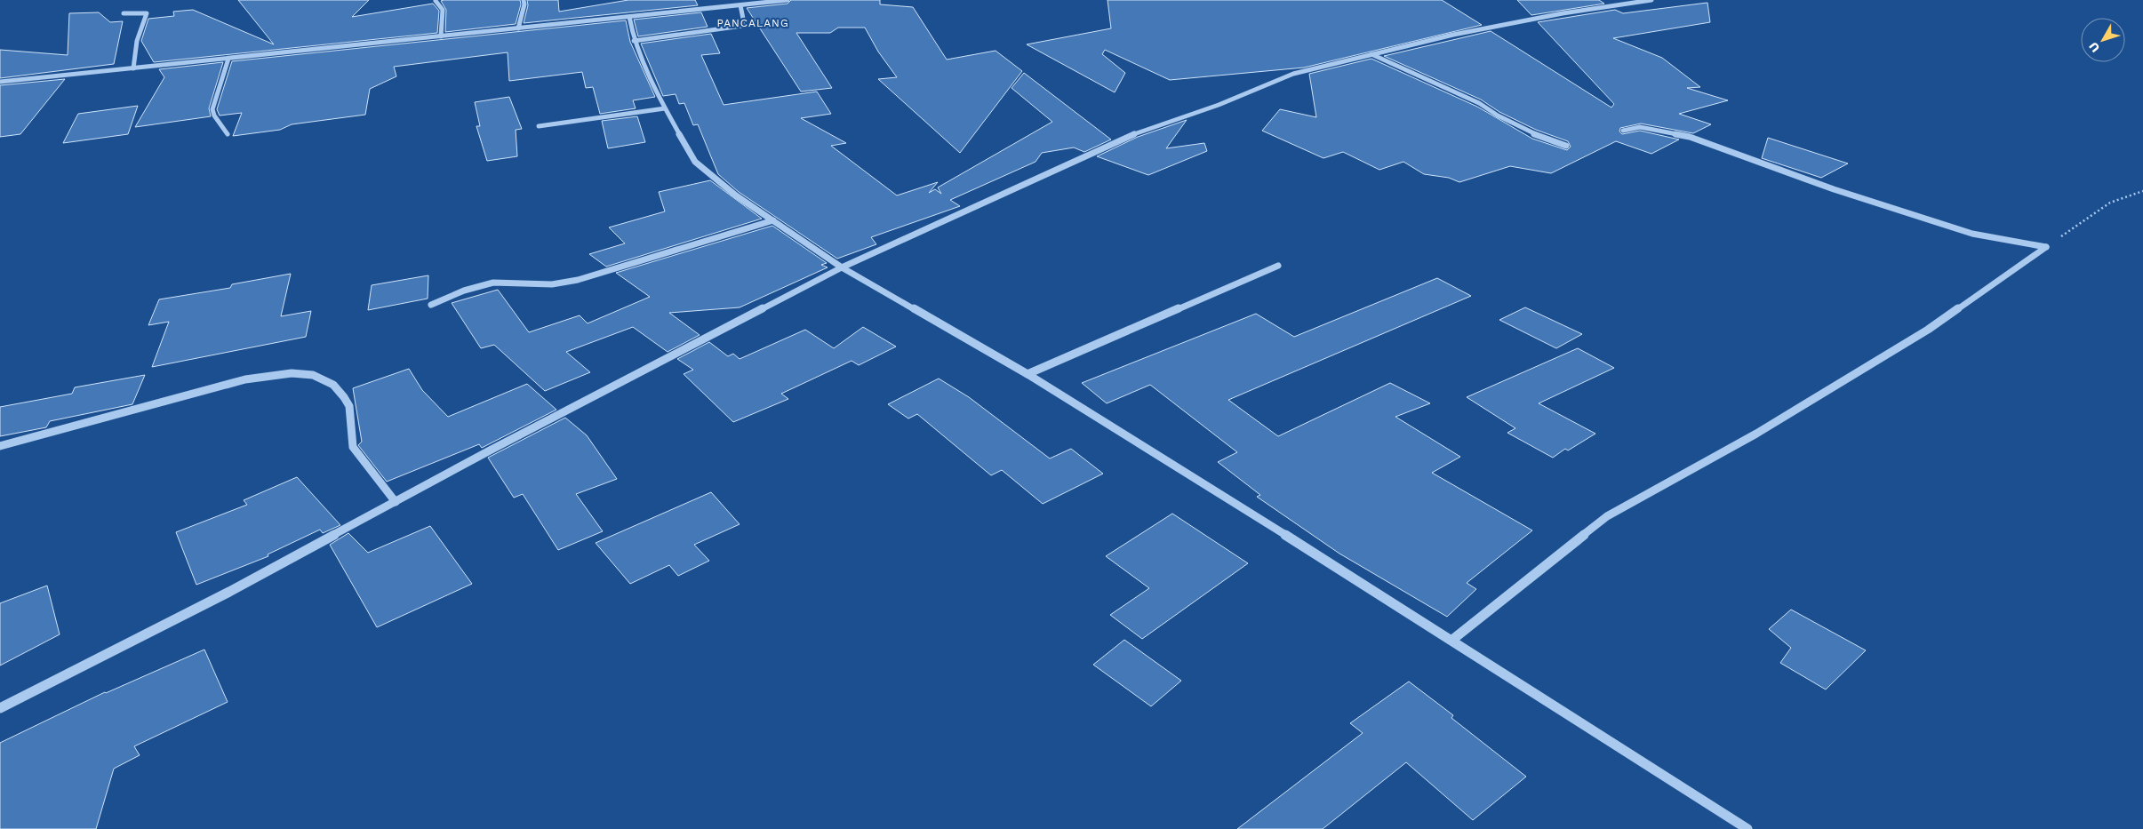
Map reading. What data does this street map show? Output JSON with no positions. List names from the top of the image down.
{
  "districts": ["PANCALANG"],
  "north": "bottom left"
}
